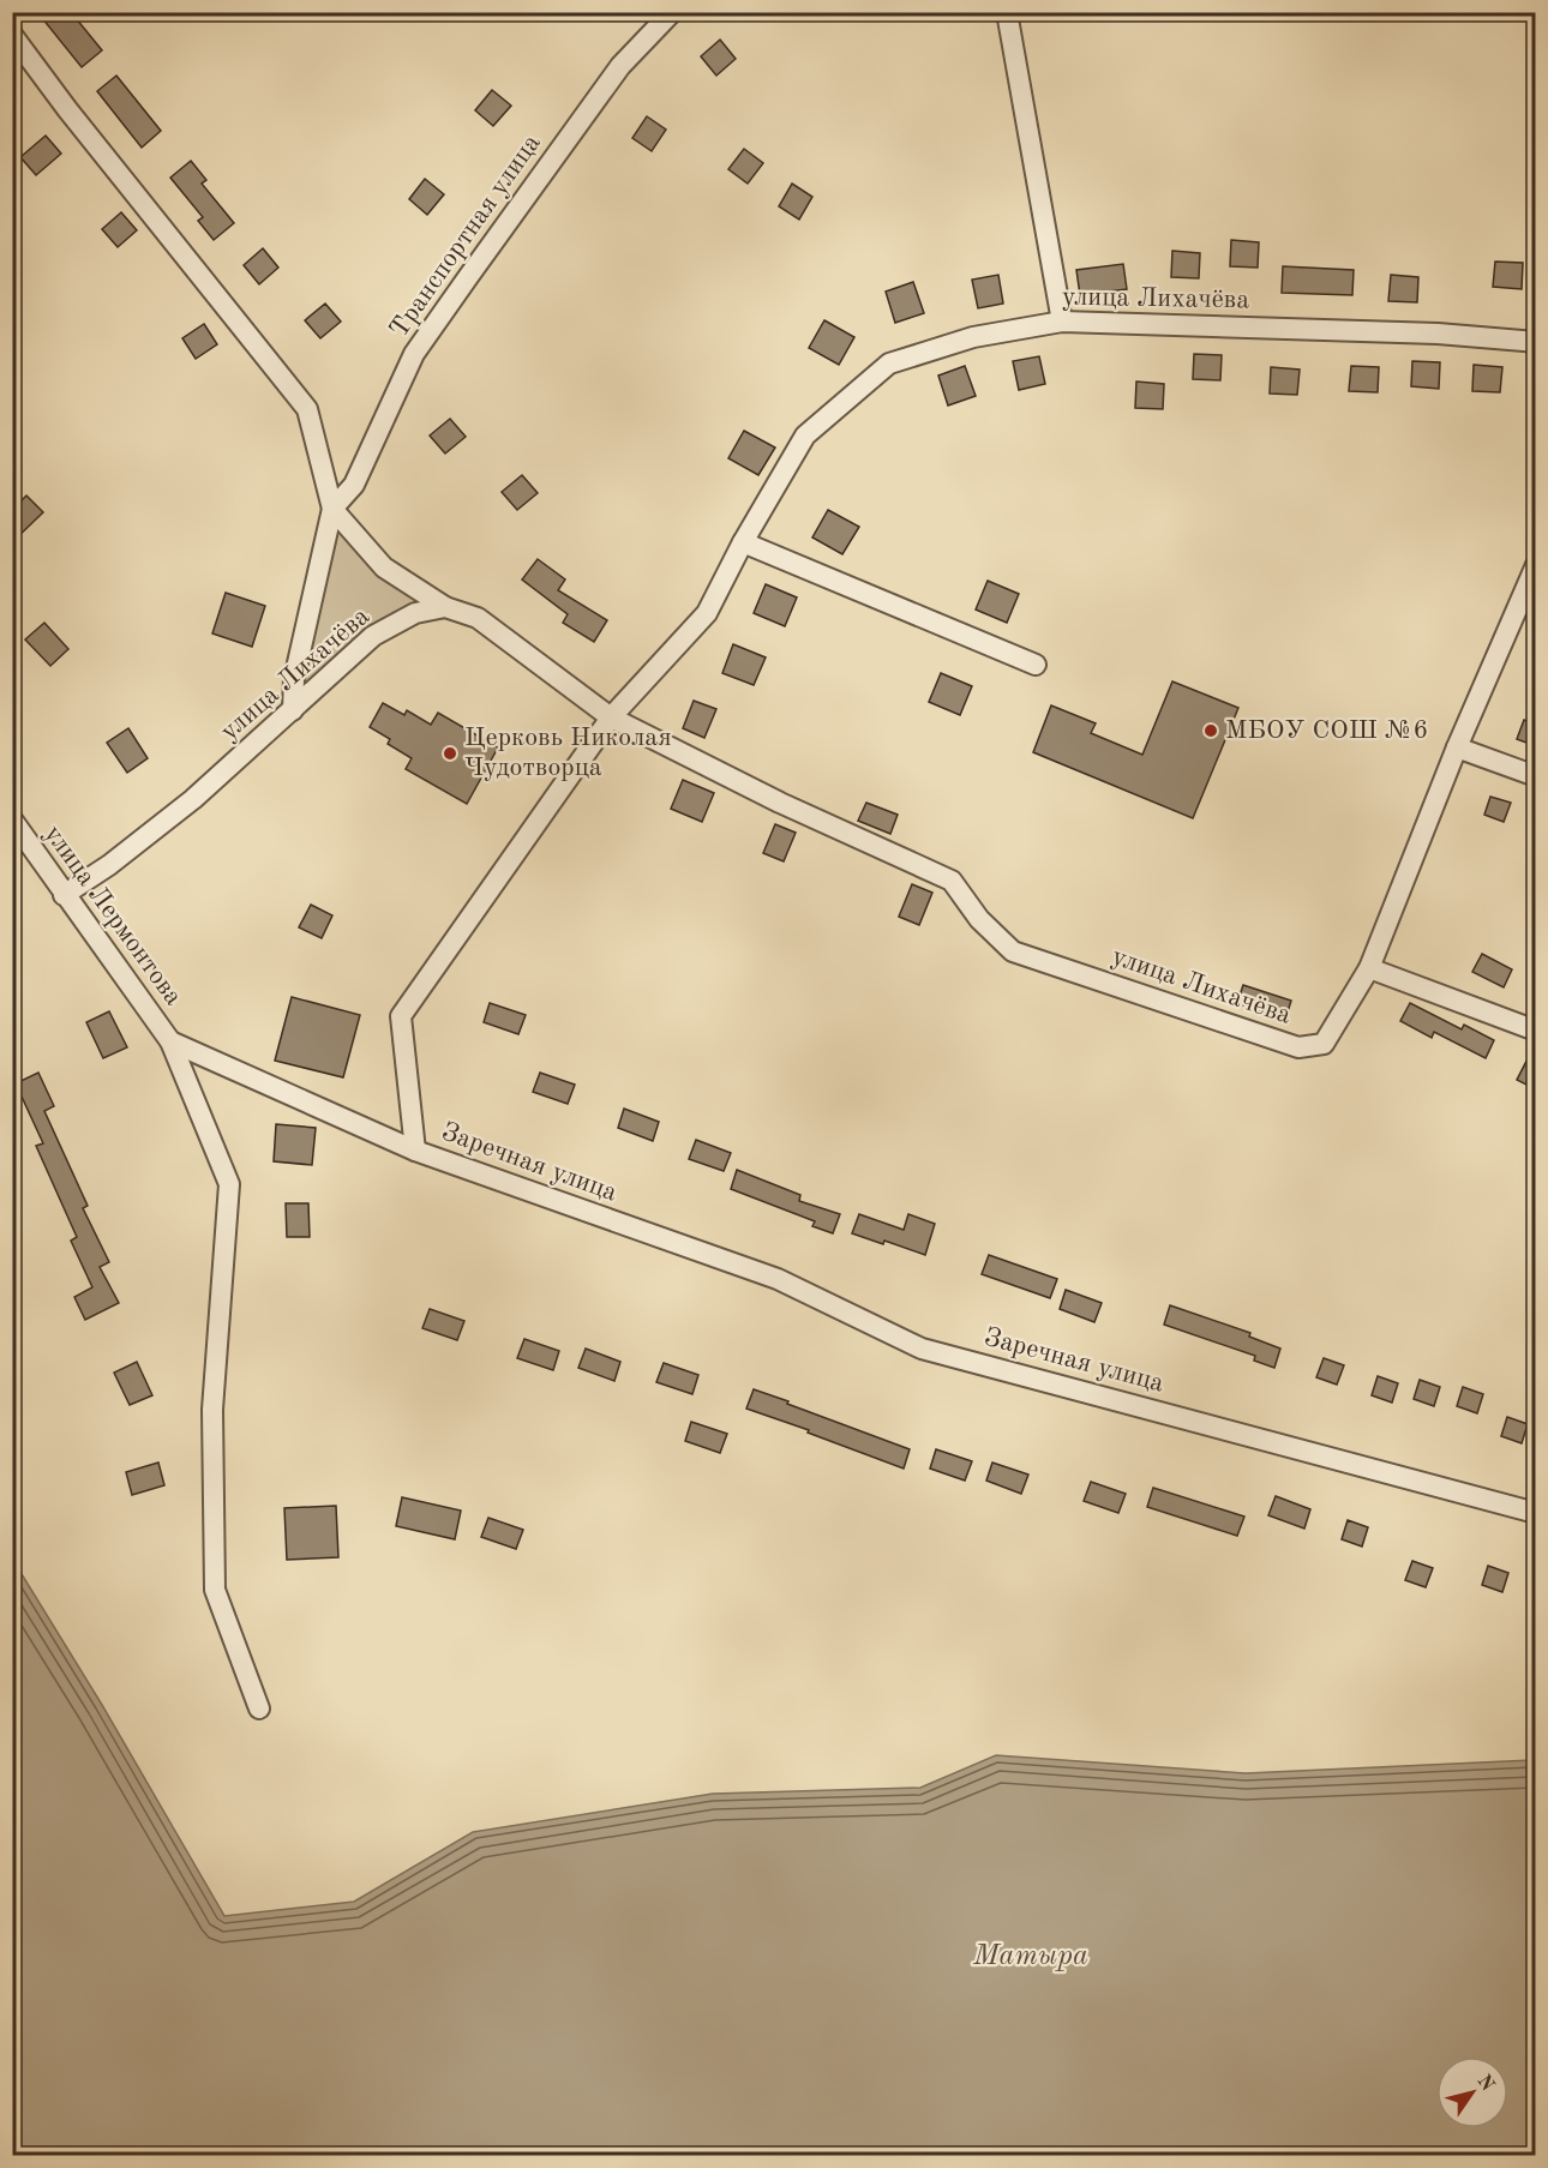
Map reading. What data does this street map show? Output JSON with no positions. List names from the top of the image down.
{
  "streets": {
    "street": [
      "Транспортная улица",
      "улица Лихачёва",
      "улица Лермонтова",
      "Заречная улица"
    ]
  },
  "crossings": [
    ["Транспортная улица", "улица Лихачёва"],
    ["улица Лихачёва", "улица Лермонтова"],
    ["улица Лихачёва", "Заречная улица"],
    ["улица Лермонтова", "Заречная улица"]
  ],
  "water": ["Матыра"],
  "places": ["МБОУ СОШ №6", "Церковь Николая Чудотворца"],
  "north": "top right"
}
